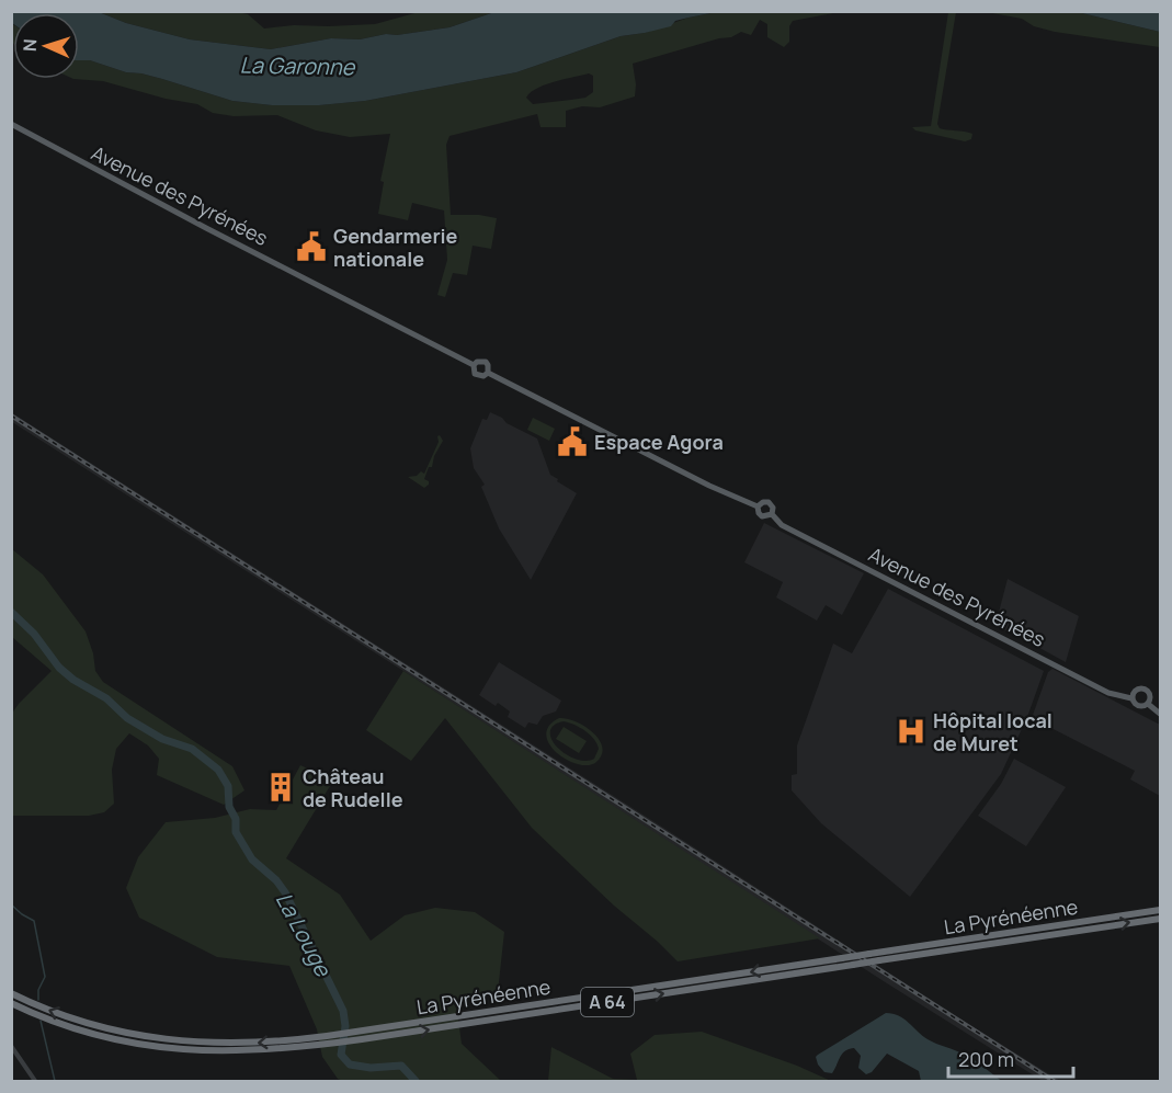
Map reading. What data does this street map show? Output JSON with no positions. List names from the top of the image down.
{
  "streets": {
    "highway": ["La Pyrénéenne", "A 64"],
    "main road": ["Avenue des Pyrénées"]
  },
  "water": ["La Garonne", "La Louge"],
  "places": {
    "public building": ["Gendarmerie nationale", "Espace Agora"],
    "hospital": ["Hôpital local de Muret"],
    "building": ["Château de Rudelle"]
  },
  "scale_bar": "200 m",
  "north": "left"
}
